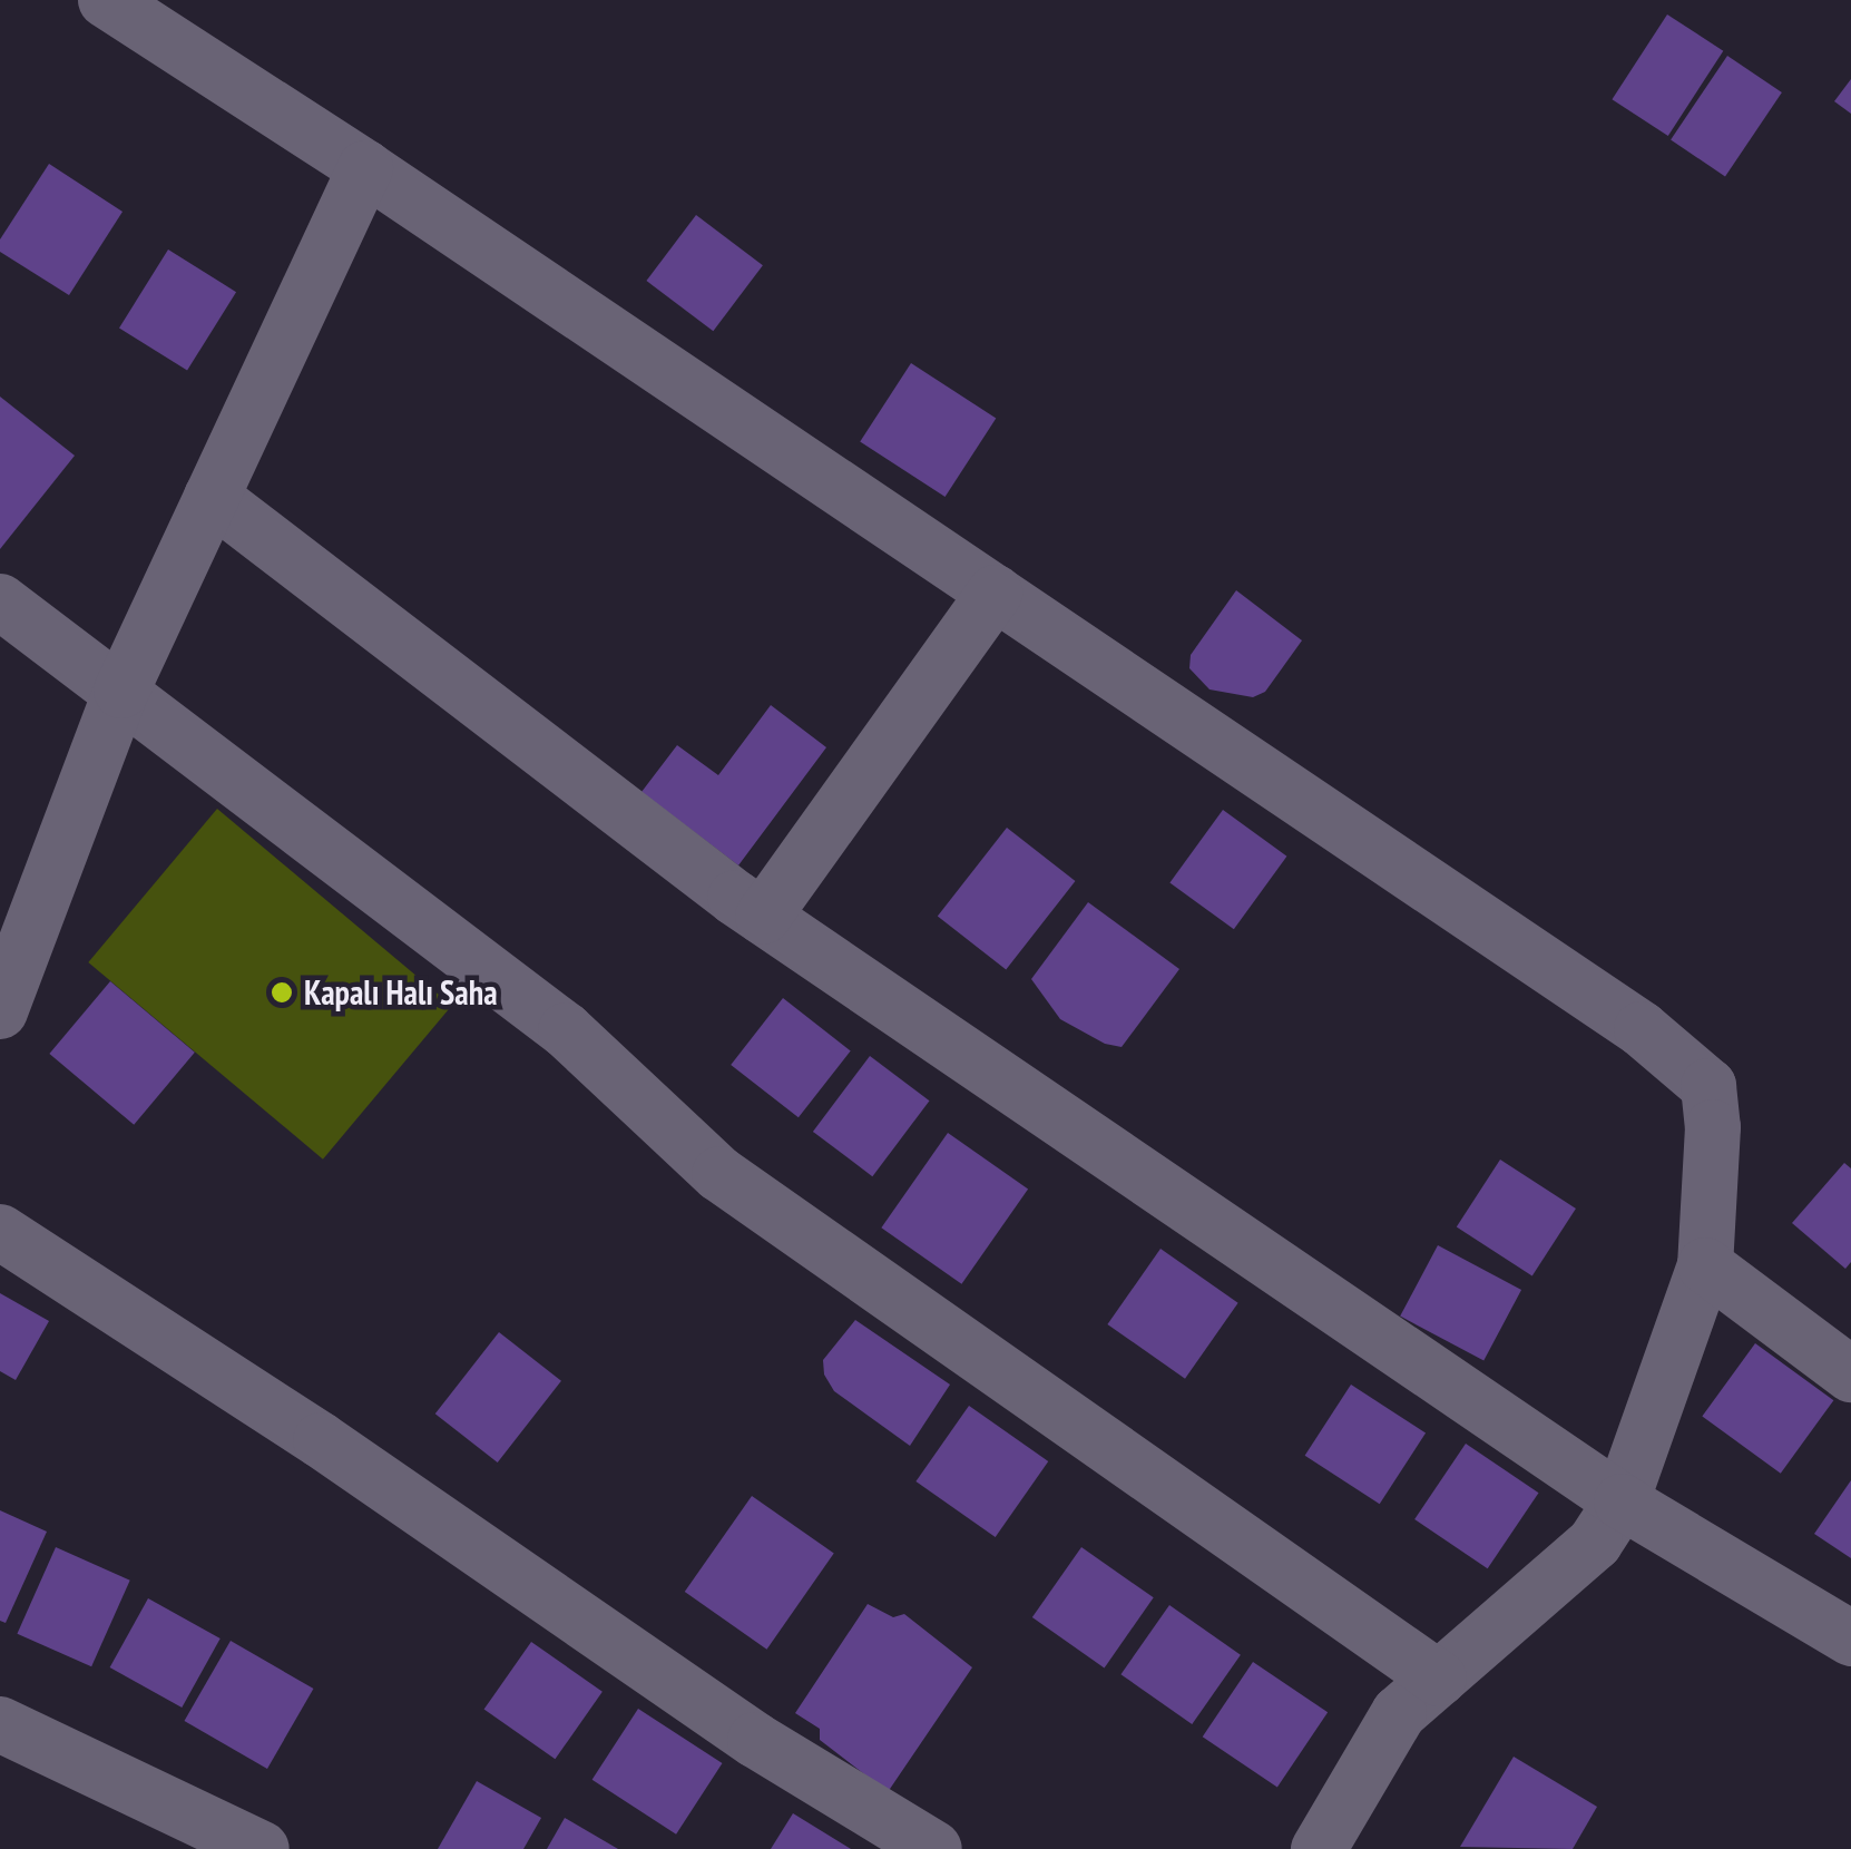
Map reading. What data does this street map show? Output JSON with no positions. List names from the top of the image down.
{
  "places": ["Kapalı Halı Saha"]
}
